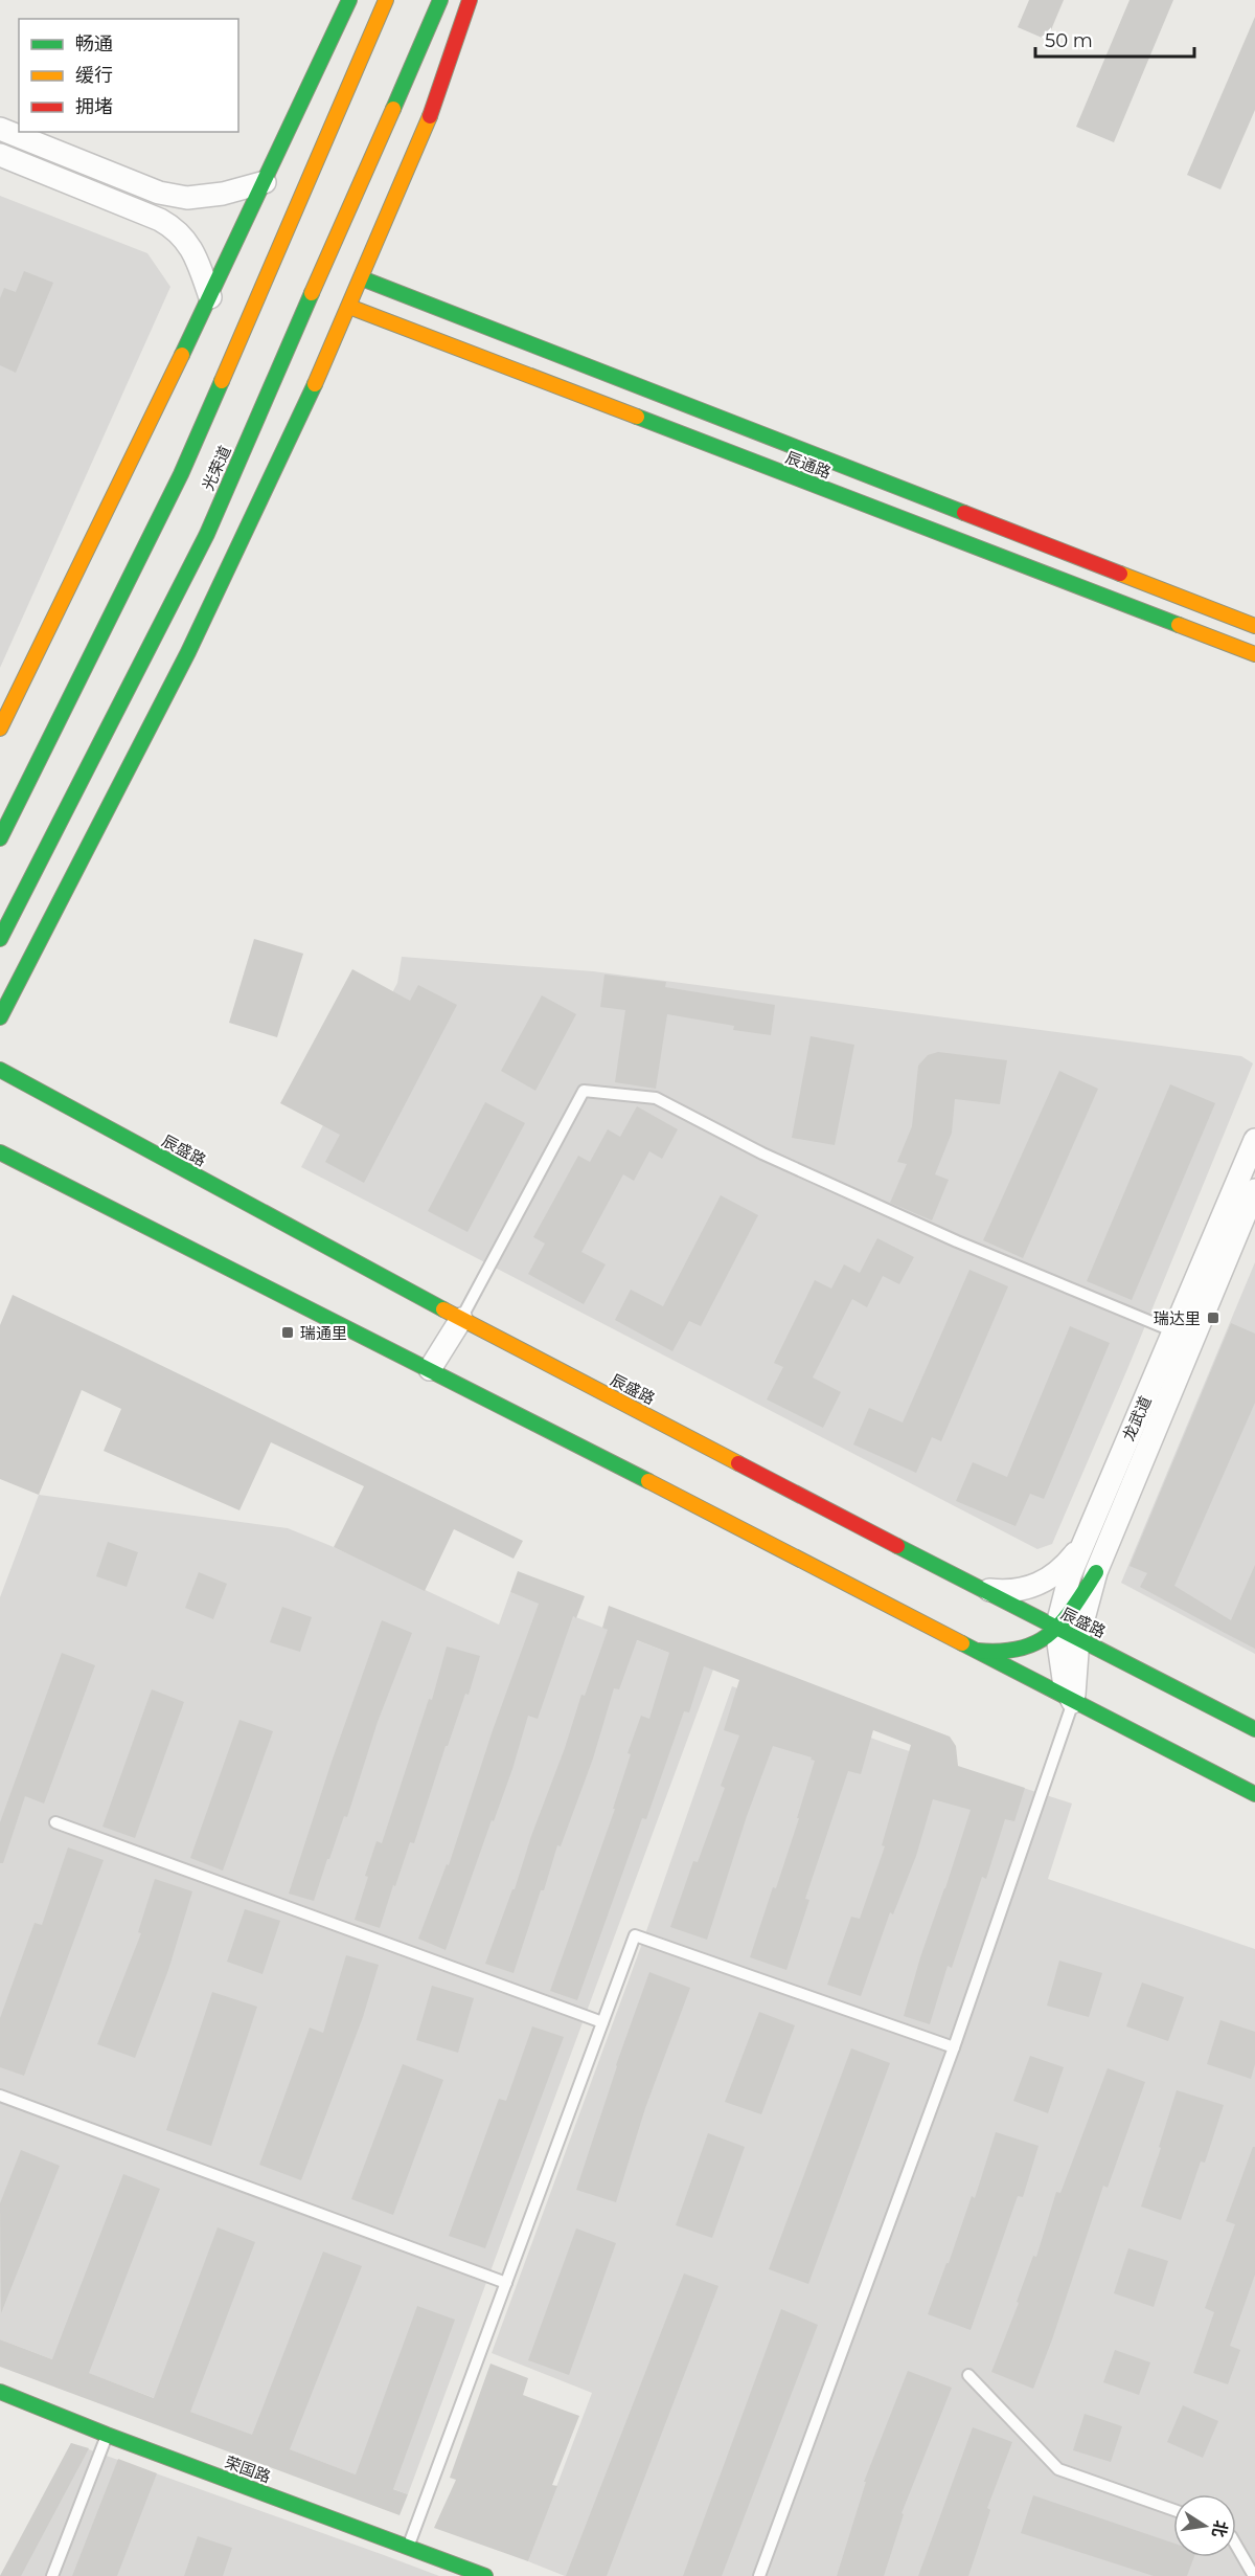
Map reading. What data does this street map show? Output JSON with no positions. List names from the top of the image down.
{
  "streets": {
    "main road": [
      "辰通路",
      "光荣道",
      "辰盛路",
      "荣国路"
    ],
    "street": ["龙武道"]
  },
  "crossings": [
    ["辰盛路", "龙武道"]
  ],
  "places": {
    "transit": ["瑞达里", "瑞通里"]
  },
  "legend": ["畅通", "缓行", "拥堵"],
  "scale_bar": "50 m",
  "north": "right"
}
